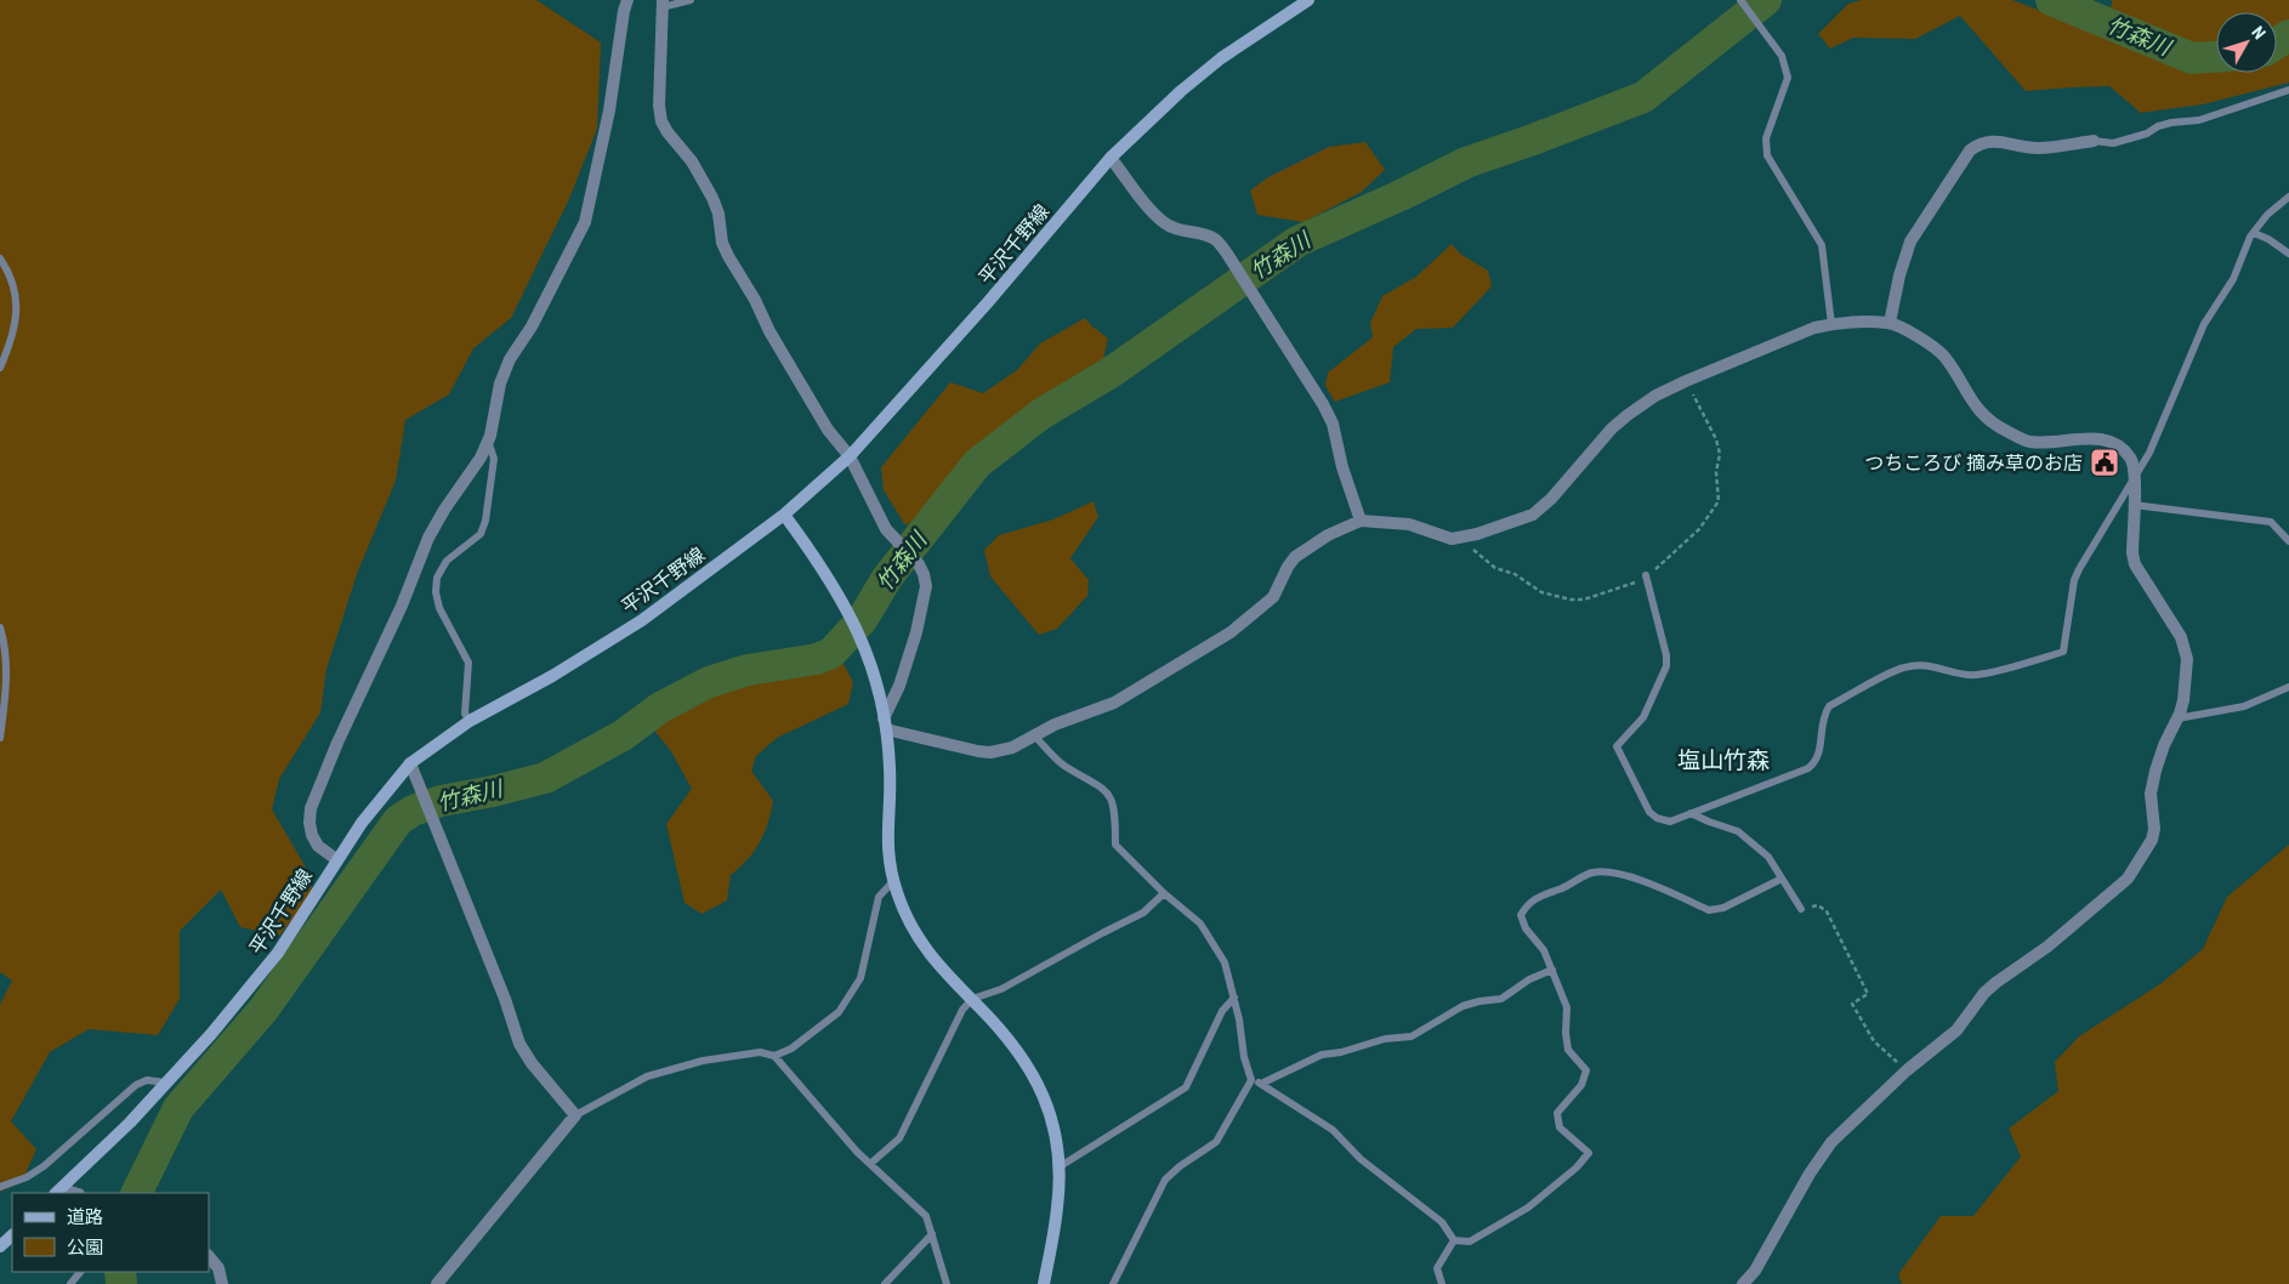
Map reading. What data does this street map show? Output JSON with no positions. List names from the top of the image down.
{
  "streets": {
    "main road": ["平沢千野線"]
  },
  "districts": ["塩山竹森"],
  "water": ["竹森川"],
  "places": {
    "public building": ["つちころび 摘み草のお店"]
  },
  "legend": ["道路", "公園"],
  "north": "top right"
}
